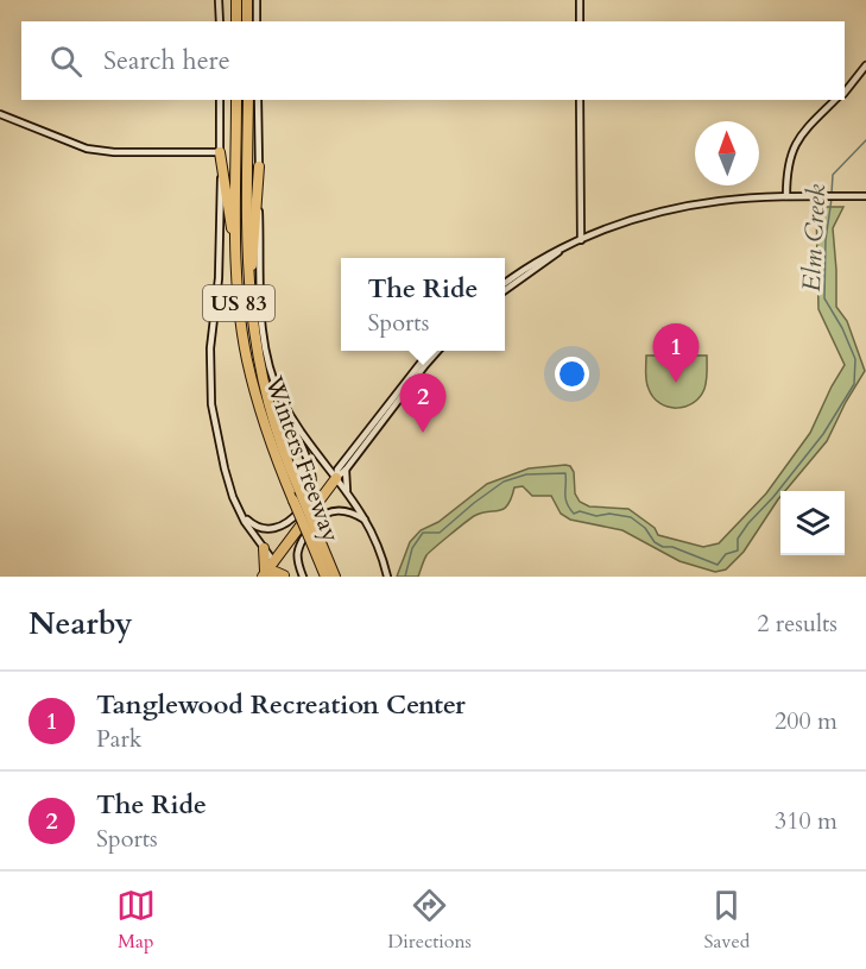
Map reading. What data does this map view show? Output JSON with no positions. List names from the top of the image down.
{
  "streets": {
    "highway": ["US 83", "Winters Freeway"]
  },
  "water": ["Elm Creek"],
  "north": "top",
  "page": {
    "search": "Search here",
    "popup": ["The Ride", "Sports"],
    "pins": ["1", "2"],
    "heading": ["Nearby", "2 results"],
    "list": [
      {
        "mark": "1",
        "name": "Tanglewood Recreation Center",
        "note": "Park",
        "value": "200 m"
      },
      {
        "mark": "2",
        "name": "The Ride",
        "note": "Sports",
        "value": "310 m"
      }
    ],
    "nav": ["Map", "Directions", "Saved"]
  }
}
